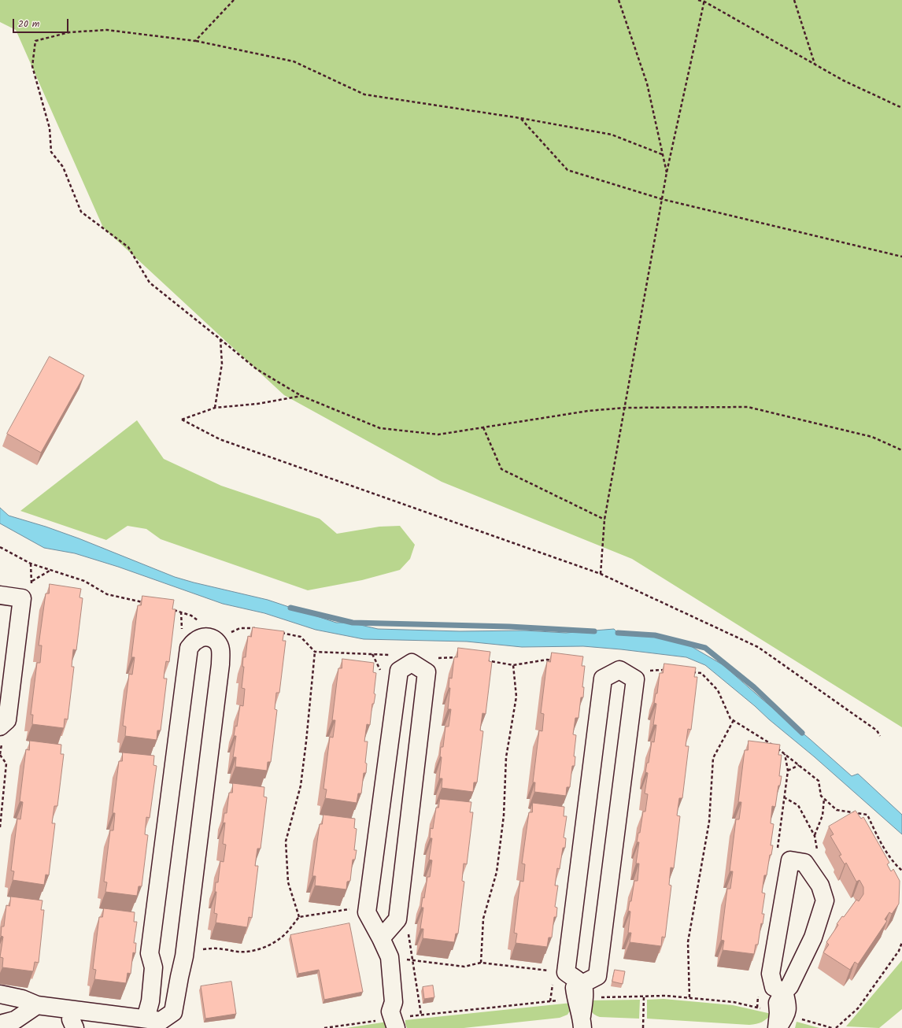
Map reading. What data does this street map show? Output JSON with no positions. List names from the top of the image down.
{
  "scale_bar": "20 m"
}
